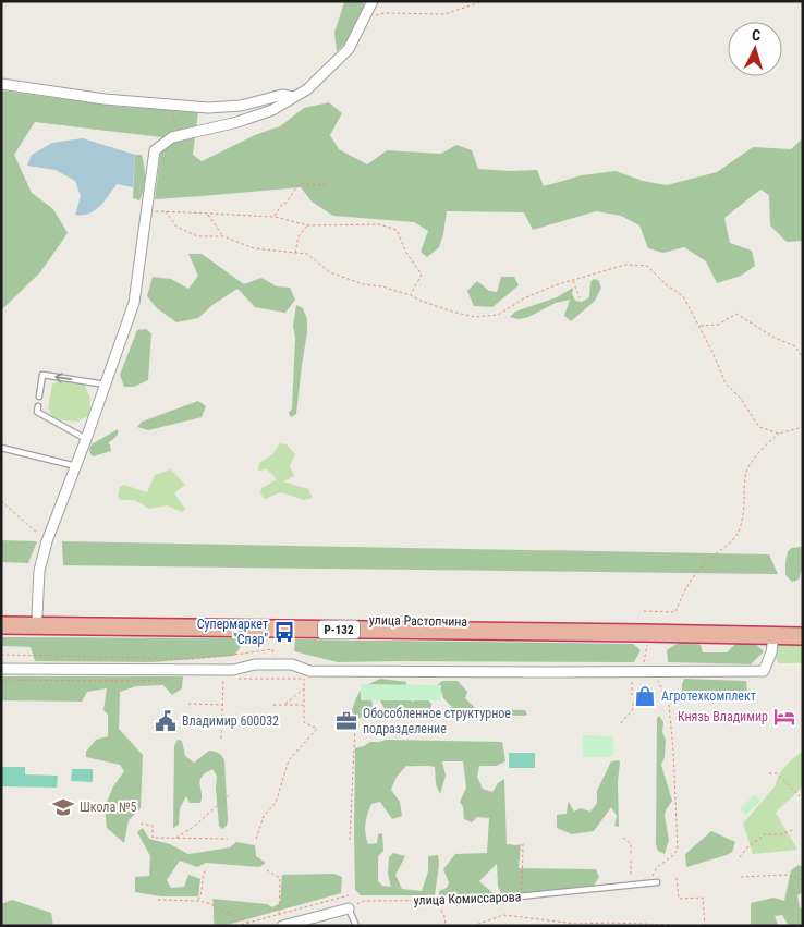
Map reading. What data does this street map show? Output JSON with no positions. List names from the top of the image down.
{
  "streets": {
    "highway": ["улица Растопчина", "Р-132"],
    "lane": ["улица Комиссарова"]
  },
  "places": {
    "bus stop": ["Супермаркет \"Спар\""],
    "shop": ["Агротехкомплект"],
    "hotel": ["Князь Владимир"],
    "public building": ["Владимир 600032"],
    "office": ["Обособленное структурное подразделение"],
    "school or university": ["Школа №5"]
  },
  "north": "top"
}
